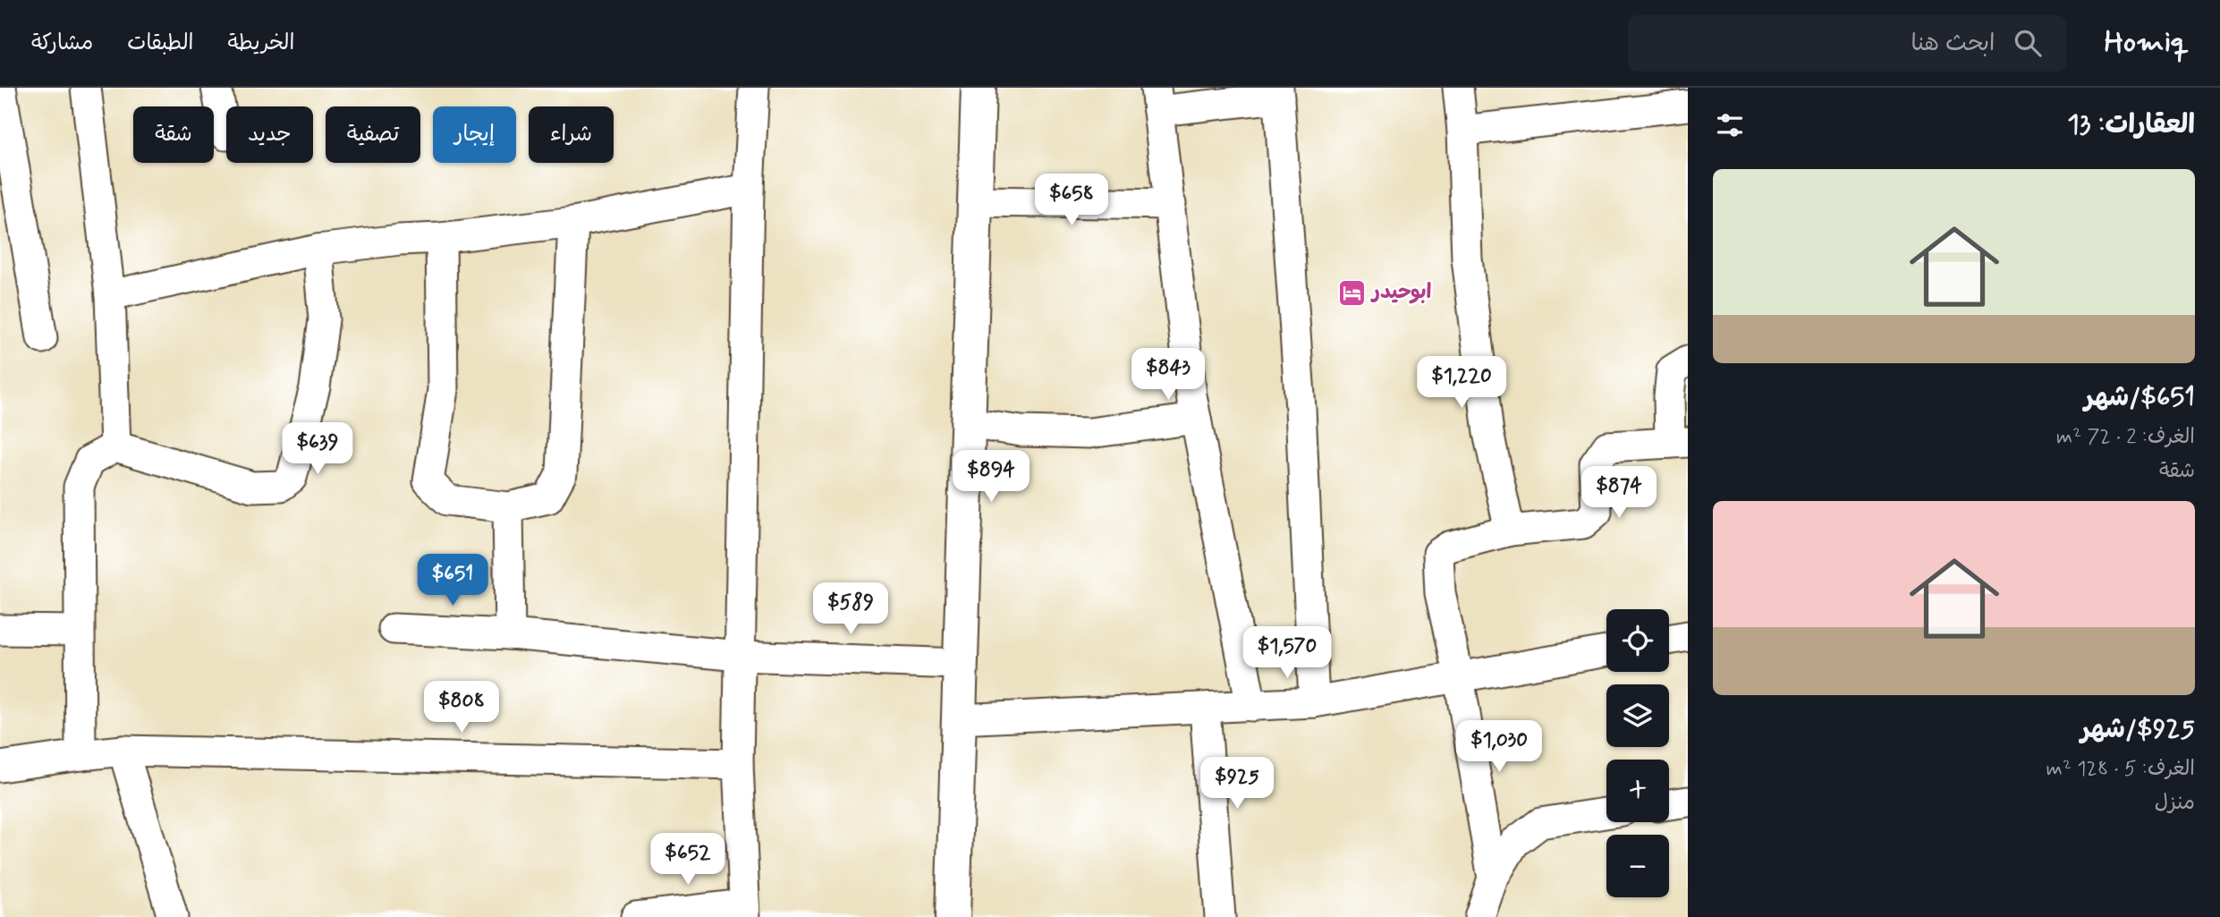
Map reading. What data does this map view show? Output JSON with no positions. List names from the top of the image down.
{
  "places": {
    "hotel": ["ابوحيدر"]
  },
  "page": {
    "header": "Homiq",
    "search": "ابحث هنا",
    "nav": ["الخريطة", "الطبقات", "مشاركة"],
    "heading": "العقارات: 13",
    "chip": [
      "شراء",
      "إيجار",
      "تصفية",
      "جديد",
      "شقة"
    ],
    "list": [
      {
        "name": "$651/شهر",
        "note": "الغرف: 2 · 72 m² · شقة"
      },
      {
        "name": "$925/شهر",
        "note": "الغرف: 5 · 128 m² · منزل"
      }
    ],
    "price": [
      "$658",
      "$843",
      "$1,220",
      "$639",
      "$894",
      "$874",
      "$651",
      "$589",
      "$1,570",
      "$808",
      "$1,030",
      "$925",
      "$652"
    ],
    "map_buttons": ["+", "−"]
  }
}
